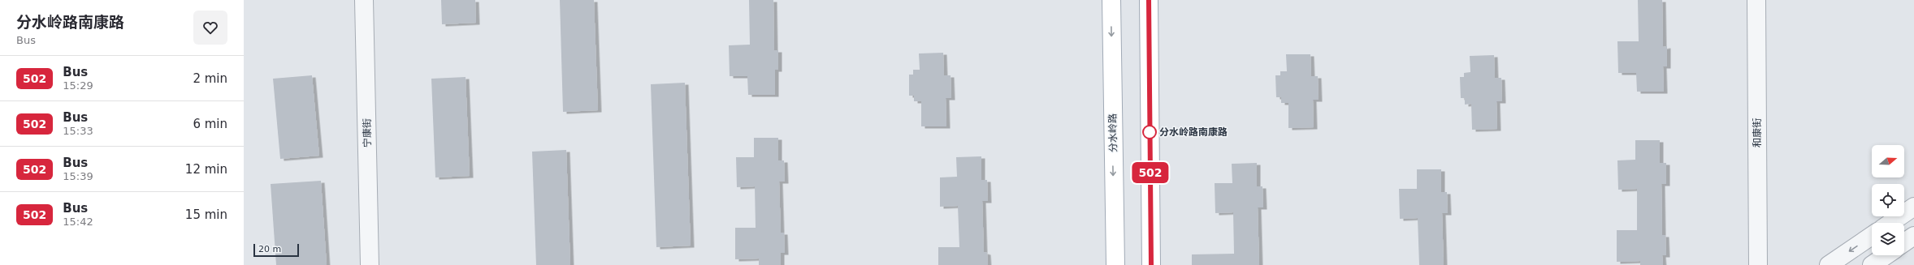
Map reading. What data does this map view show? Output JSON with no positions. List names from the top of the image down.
{
  "streets": {
    "main road": ["分水岭路"],
    "street": ["宁康街", "和康街"]
  },
  "places": ["分水岭路南康路"],
  "lines": ["bus line 502"],
  "scale_bar": "20 m",
  "north": "right",
  "page": {
    "heading": ["分水岭路南康路", "Bus"],
    "on_map": "502",
    "list": [
      {
        "mark": "502",
        "name": "Bus",
        "note": "15:29",
        "value": "2 min"
      },
      {
        "mark": "502",
        "name": "Bus",
        "note": "15:33",
        "value": "6 min"
      },
      {
        "mark": "502",
        "name": "Bus",
        "note": "15:39",
        "value": "12 min"
      },
      {
        "mark": "502",
        "name": "Bus",
        "note": "15:42",
        "value": "15 min"
      }
    ],
    "scale": "20 m"
  }
}
